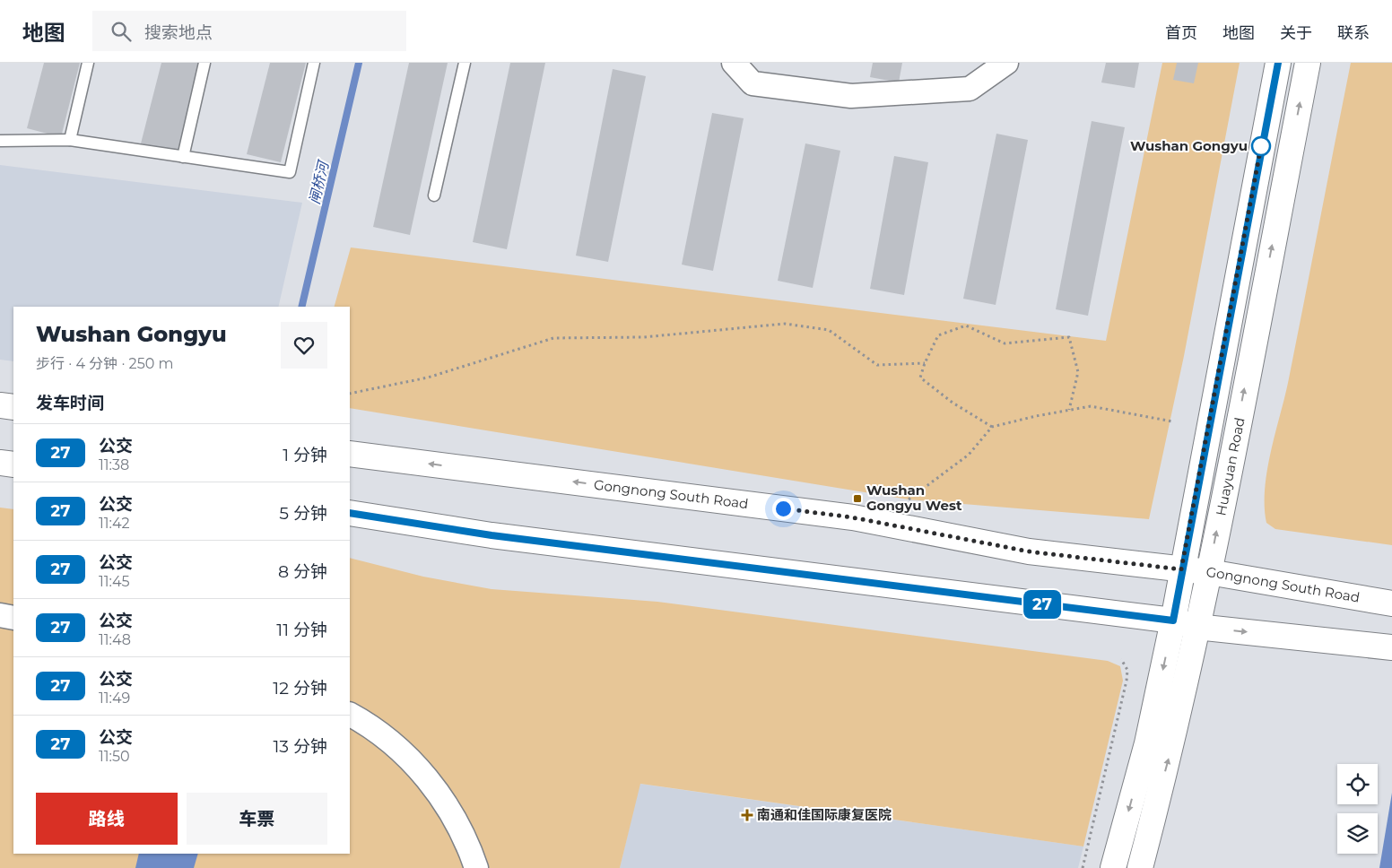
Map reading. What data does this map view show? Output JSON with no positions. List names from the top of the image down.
{
  "streets": {
    "main road": ["Huayuan Road", "Gongnong South Road"]
  },
  "crossings": [
    ["Huayuan Road", "Gongnong South Road"]
  ],
  "water": ["闸桥河"],
  "places": {
    "other": ["Wushan Gongyu"],
    "transit": ["Wushan Gongyu West"],
    "health": ["南通和佳国际康复医院"]
  },
  "lines": ["bus line 27"],
  "page": {
    "header": "地图",
    "search": "搜索地点",
    "nav": [
      "首页",
      "地图",
      "关于",
      "联系"
    ],
    "on_map": "27",
    "heading": [
      ["Wushan Gongyu", "步行 · 4 分钟 · 250 m"],
      "发车时间"
    ],
    "list": [
      {
        "mark": "27",
        "name": "公交",
        "note": "11:38",
        "value": "1 分钟"
      },
      {
        "mark": "27",
        "name": "公交",
        "note": "11:42",
        "value": "5 分钟"
      },
      {
        "mark": "27",
        "name": "公交",
        "note": "11:45",
        "value": "8 分钟"
      },
      {
        "mark": "27",
        "name": "公交",
        "note": "11:48",
        "value": "11 分钟"
      },
      {
        "mark": "27",
        "name": "公交",
        "note": "11:49",
        "value": "12 分钟"
      },
      {
        "mark": "27",
        "name": "公交",
        "note": "11:50",
        "value": "13 分钟"
      }
    ],
    "buttons": ["路线", "车票"]
  }
}
